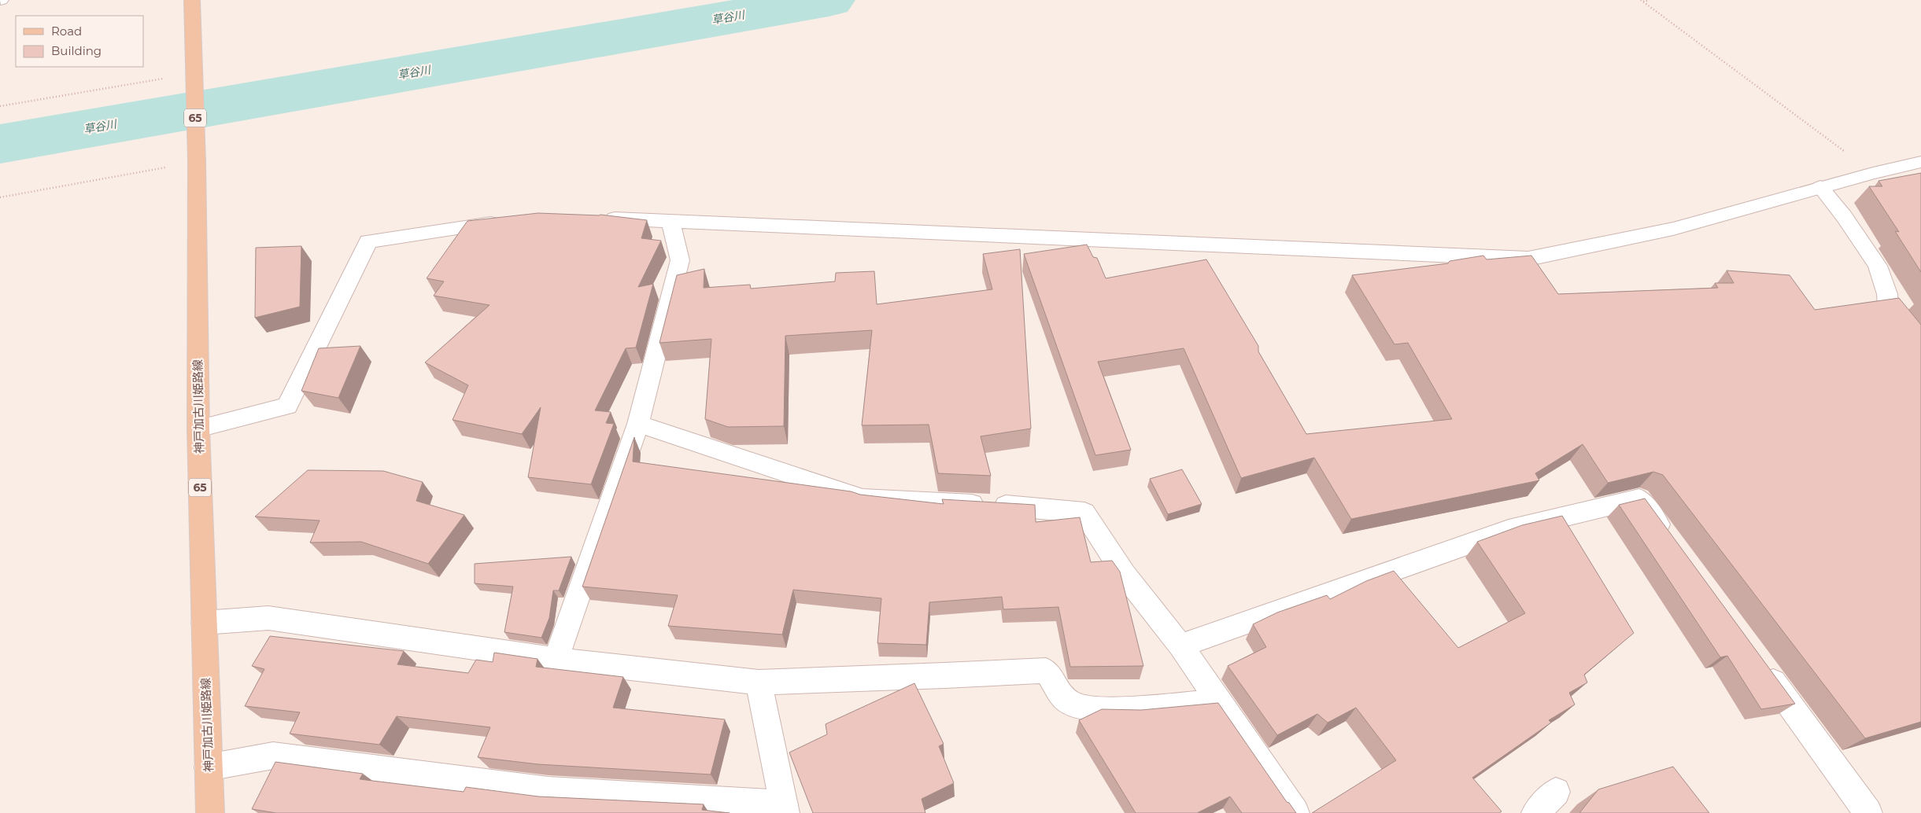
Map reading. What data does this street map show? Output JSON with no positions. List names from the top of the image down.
{
  "streets": {
    "main road": ["65", "神戸加古川姫路線"]
  },
  "water": ["草谷川"],
  "legend": ["Road", "Building"]
}
